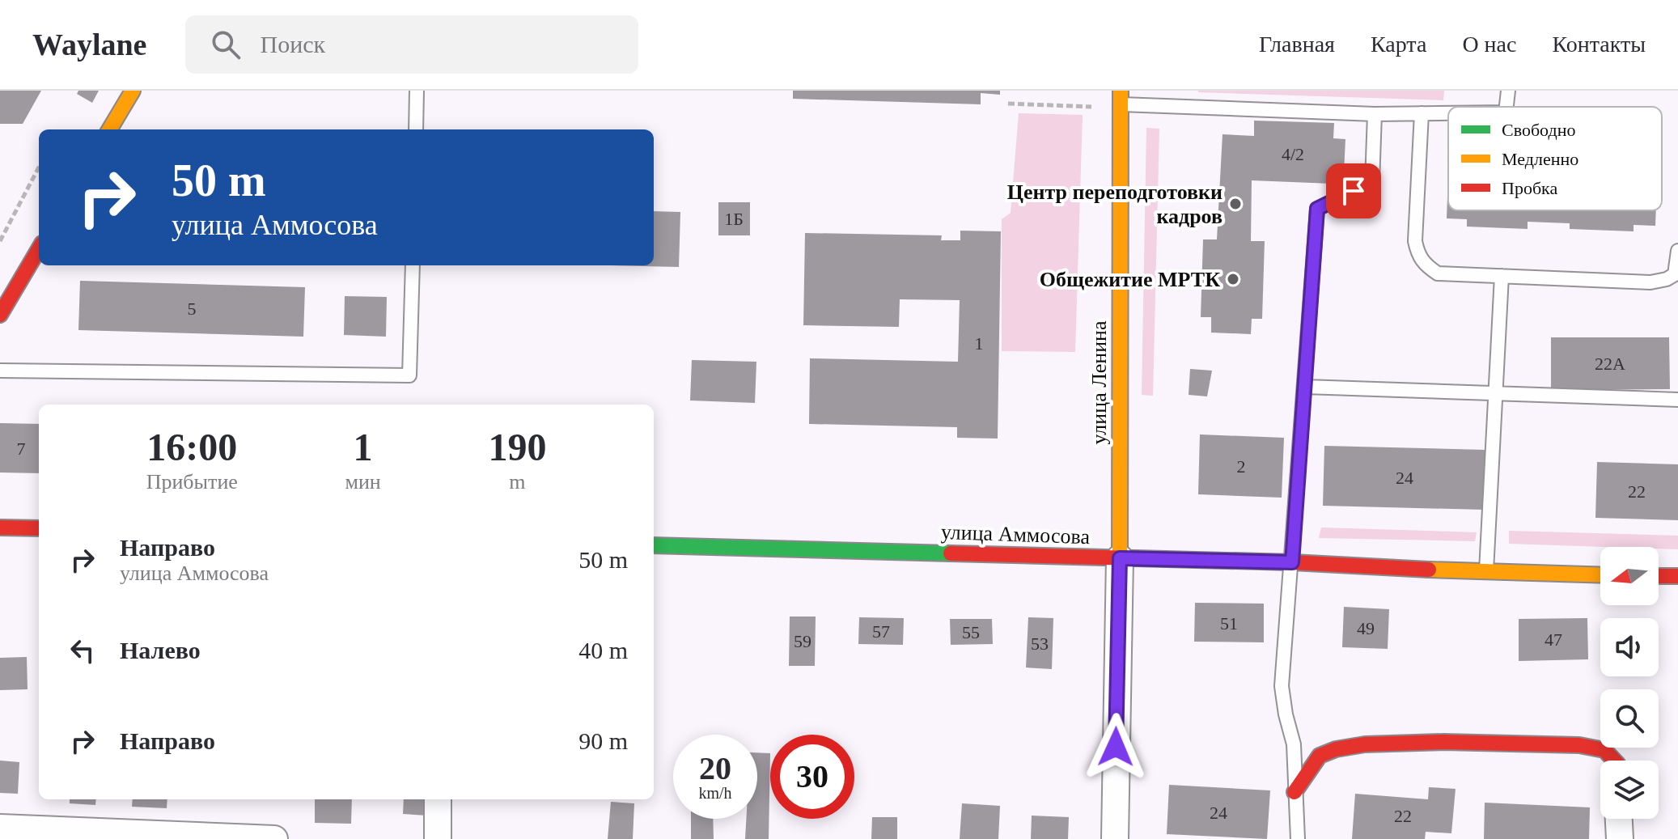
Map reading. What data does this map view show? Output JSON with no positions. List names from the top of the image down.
{
  "streets": {
    "main road": ["улица Ленина", "улица Аммосова"]
  },
  "crossings": [
    ["улица Ленина", "улица Аммосова"]
  ],
  "places": ["Центр переподготовки кадров", "Общежитие МРТК"],
  "house_numbers": [
    "4/2",
    "1Б",
    "5",
    "1",
    "22А",
    "7",
    "2",
    "24",
    "22",
    "51",
    "49",
    "57",
    "55",
    "47",
    "59",
    "53",
    "24",
    "22"
  ],
  "legend": ["Свободно", "Медленно", "Пробка"],
  "north": "left",
  "page": {
    "header": "Waylane",
    "search": "Поиск",
    "nav": [
      "Главная",
      "Карта",
      "О нас",
      "Контакты"
    ],
    "turn": ["50 m", "улица Аммосова"],
    "eta": [
      "16:00",
      "Прибытие",
      "1",
      "мин",
      "190",
      "m"
    ],
    "list": [
      {
        "name": "Направо",
        "note": "улица Аммосова",
        "value": "50 m"
      },
      {
        "name": "Налево",
        "value": "40 m"
      },
      {
        "name": "Направо",
        "value": "90 m"
      }
    ],
    "speed": "20 km/h",
    "limit": "30"
  }
}
